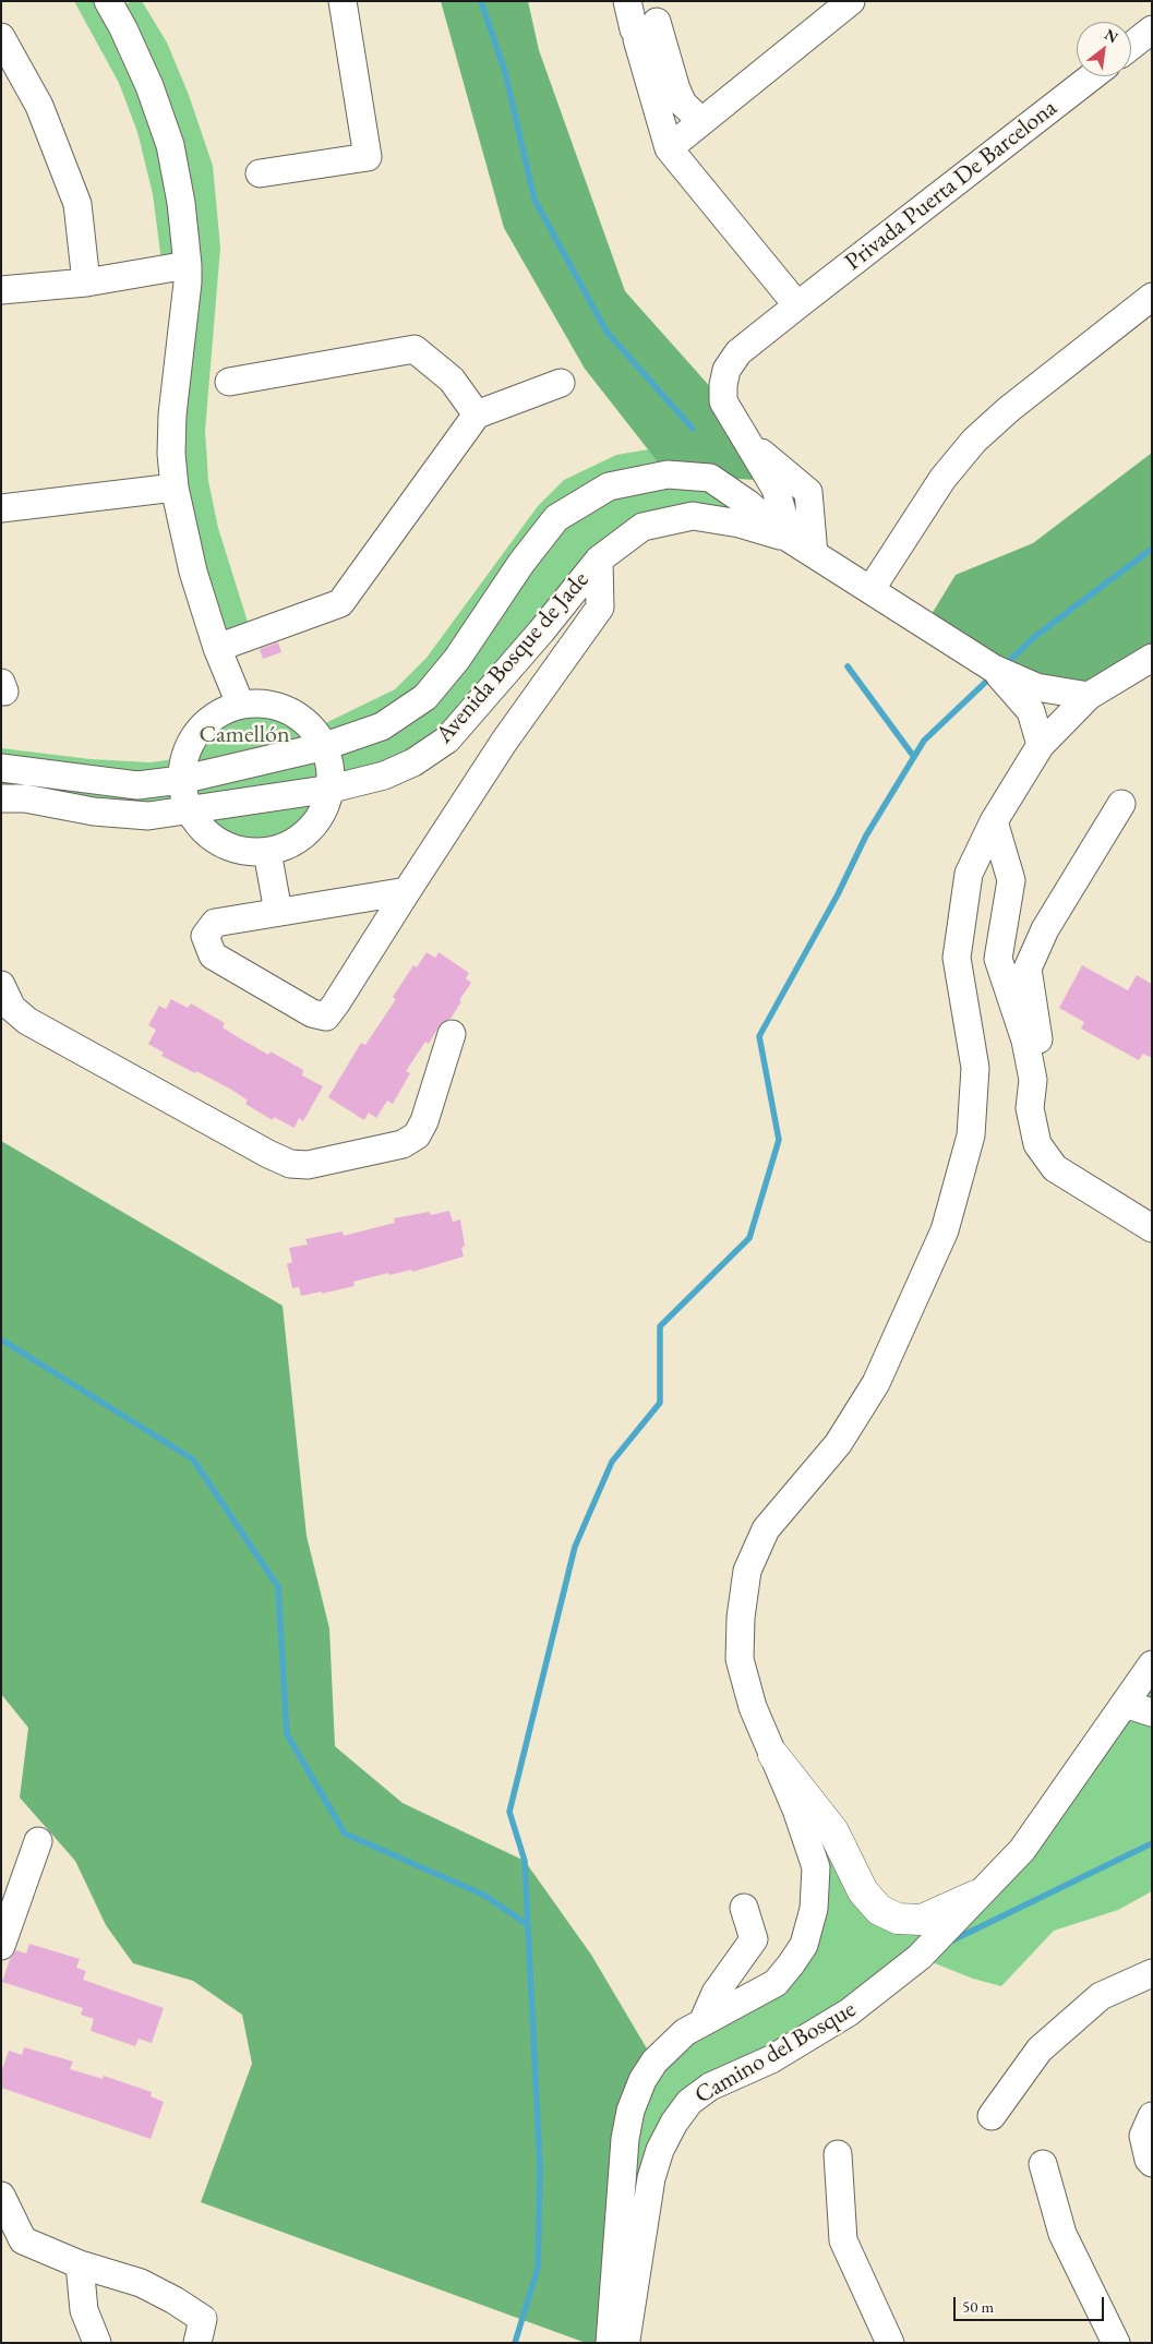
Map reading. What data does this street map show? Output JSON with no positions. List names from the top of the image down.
{
  "streets": {
    "street": ["Privada Puerta De Barcelona", "Avenida Bosque de Jade", "Camino del Bosque"]
  },
  "crossings": [
    ["Privada Puerta De Barcelona", "Avenida Bosque de Jade"]
  ],
  "parks": ["Camellón"],
  "scale_bar": "50 m",
  "north": "top right"
}
